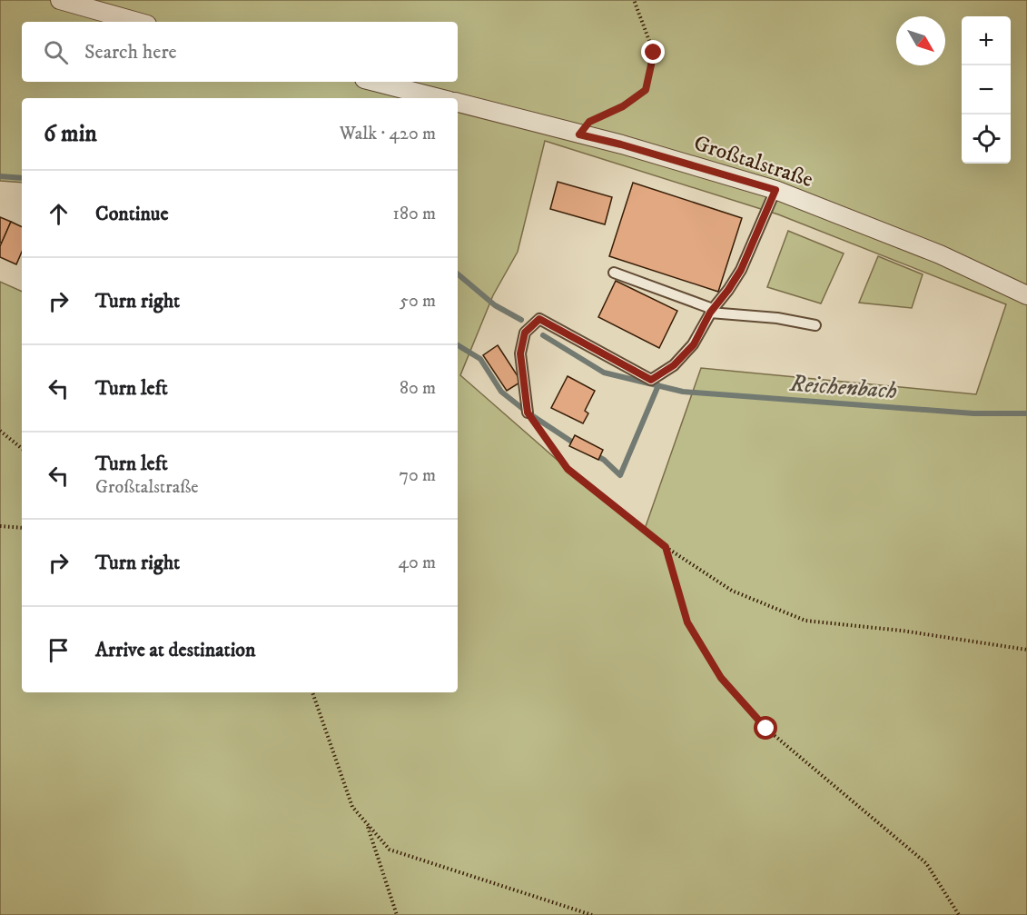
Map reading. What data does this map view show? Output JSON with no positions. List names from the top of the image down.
{
  "streets": {
    "street": ["Großtalstraße"]
  },
  "water": ["Reichenbach"],
  "north": "bottom right",
  "page": {
    "map_buttons": ["+", "−"],
    "search": "Search here",
    "heading": ["6 min", "Walk · 420 m"],
    "list": [
      ["Continue", "180 m"],
      ["Turn right", "50 m"],
      ["Turn left", "80 m"],
      ["Turn left", "Großtalstraße", "70 m"],
      ["Turn right", "40 m"],
      "Arrive at destination"
    ]
  }
}
